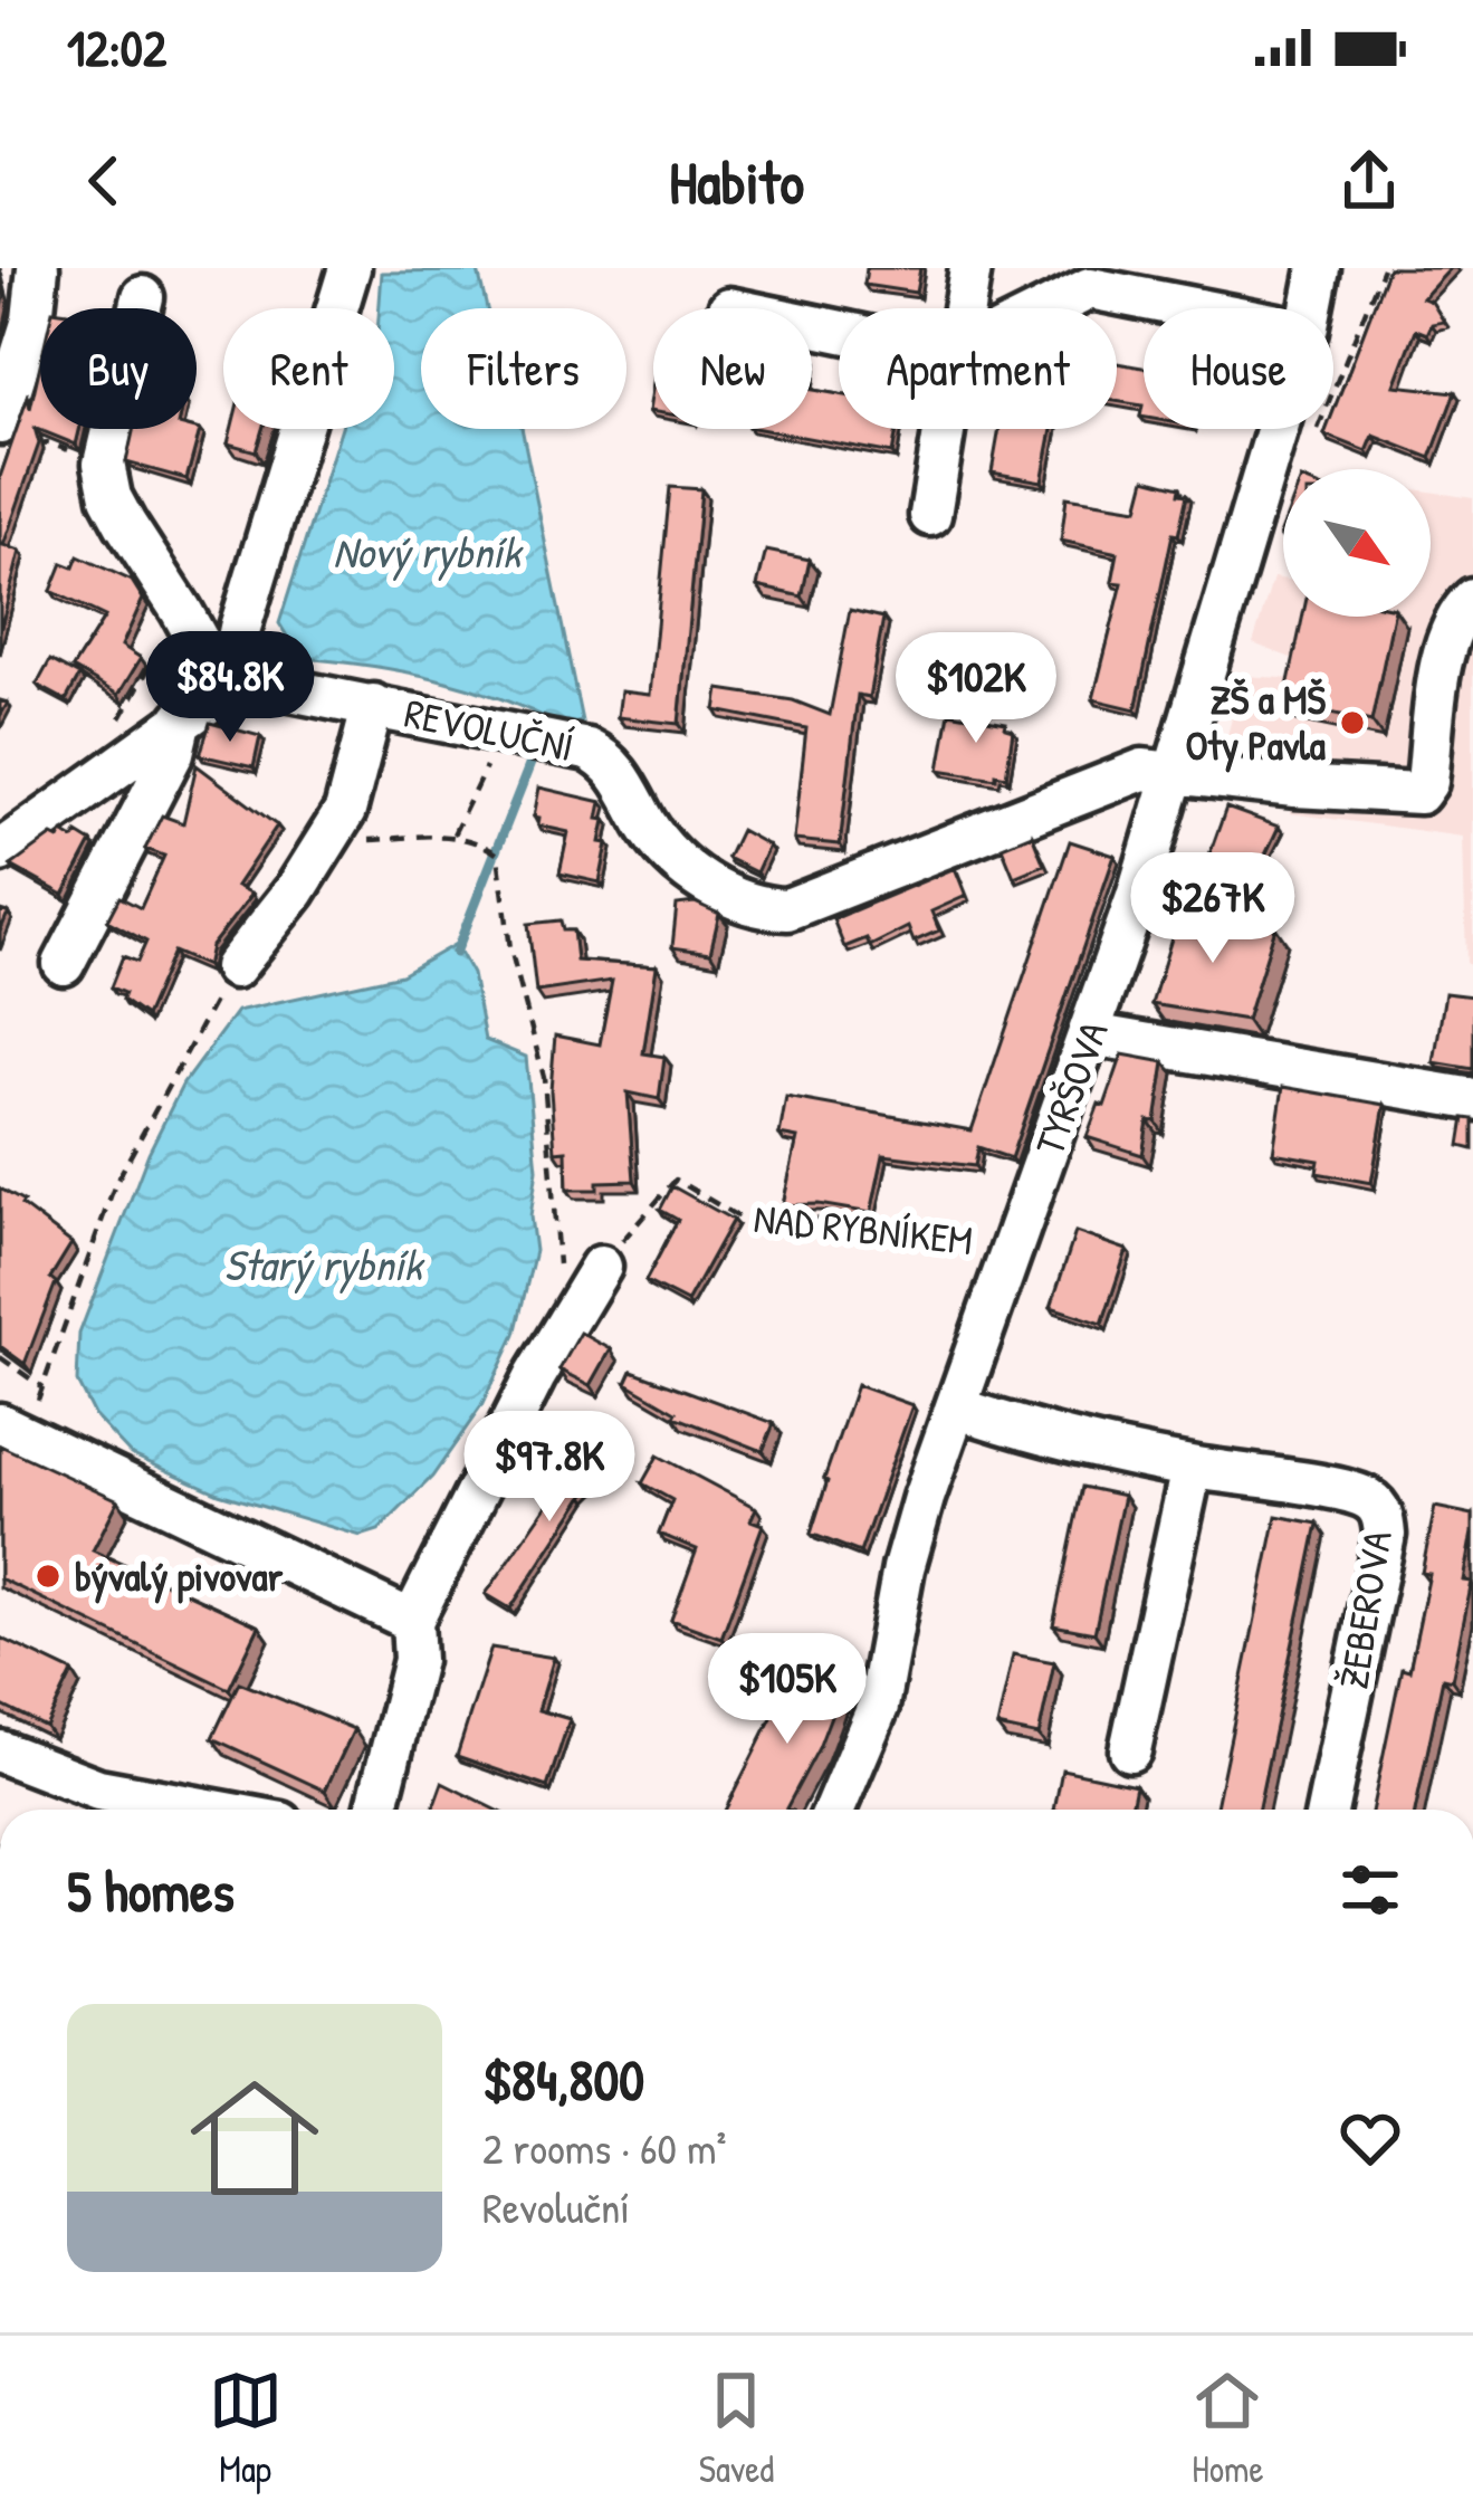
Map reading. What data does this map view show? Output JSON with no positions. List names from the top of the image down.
{
  "streets": {
    "street": ["REVOLUČNÍ", "TYRŠOVA", "ŽEBEROVA"],
    "path": ["NAD RYBNÍKEM"]
  },
  "crossings": [
    ["REVOLUČNÍ", "TYRŠOVA"],
    ["TYRŠOVA", "NAD RYBNÍKEM"],
    ["TYRŠOVA", "ŽEBEROVA"]
  ],
  "water": ["Nový rybník", "Starý rybník"],
  "places": ["ZŠ a MŠ Oty Pavla", "bývalý pivovar"],
  "north": "bottom right",
  "page": {
    "status": "12:02",
    "header": "Habito",
    "chip": [
      "Buy",
      "Rent",
      "Filters",
      "New",
      "Apartment",
      "House"
    ],
    "price": [
      "$84.8K",
      "$102K",
      "$267K",
      "$97.8K",
      "$105K"
    ],
    "heading": "5 homes",
    "list": [
      {
        "name": "$84,800",
        "note": "2 rooms · 60 m² · Revoluční"
      }
    ],
    "tabs": ["Map", "Saved", "Home"]
  }
}
